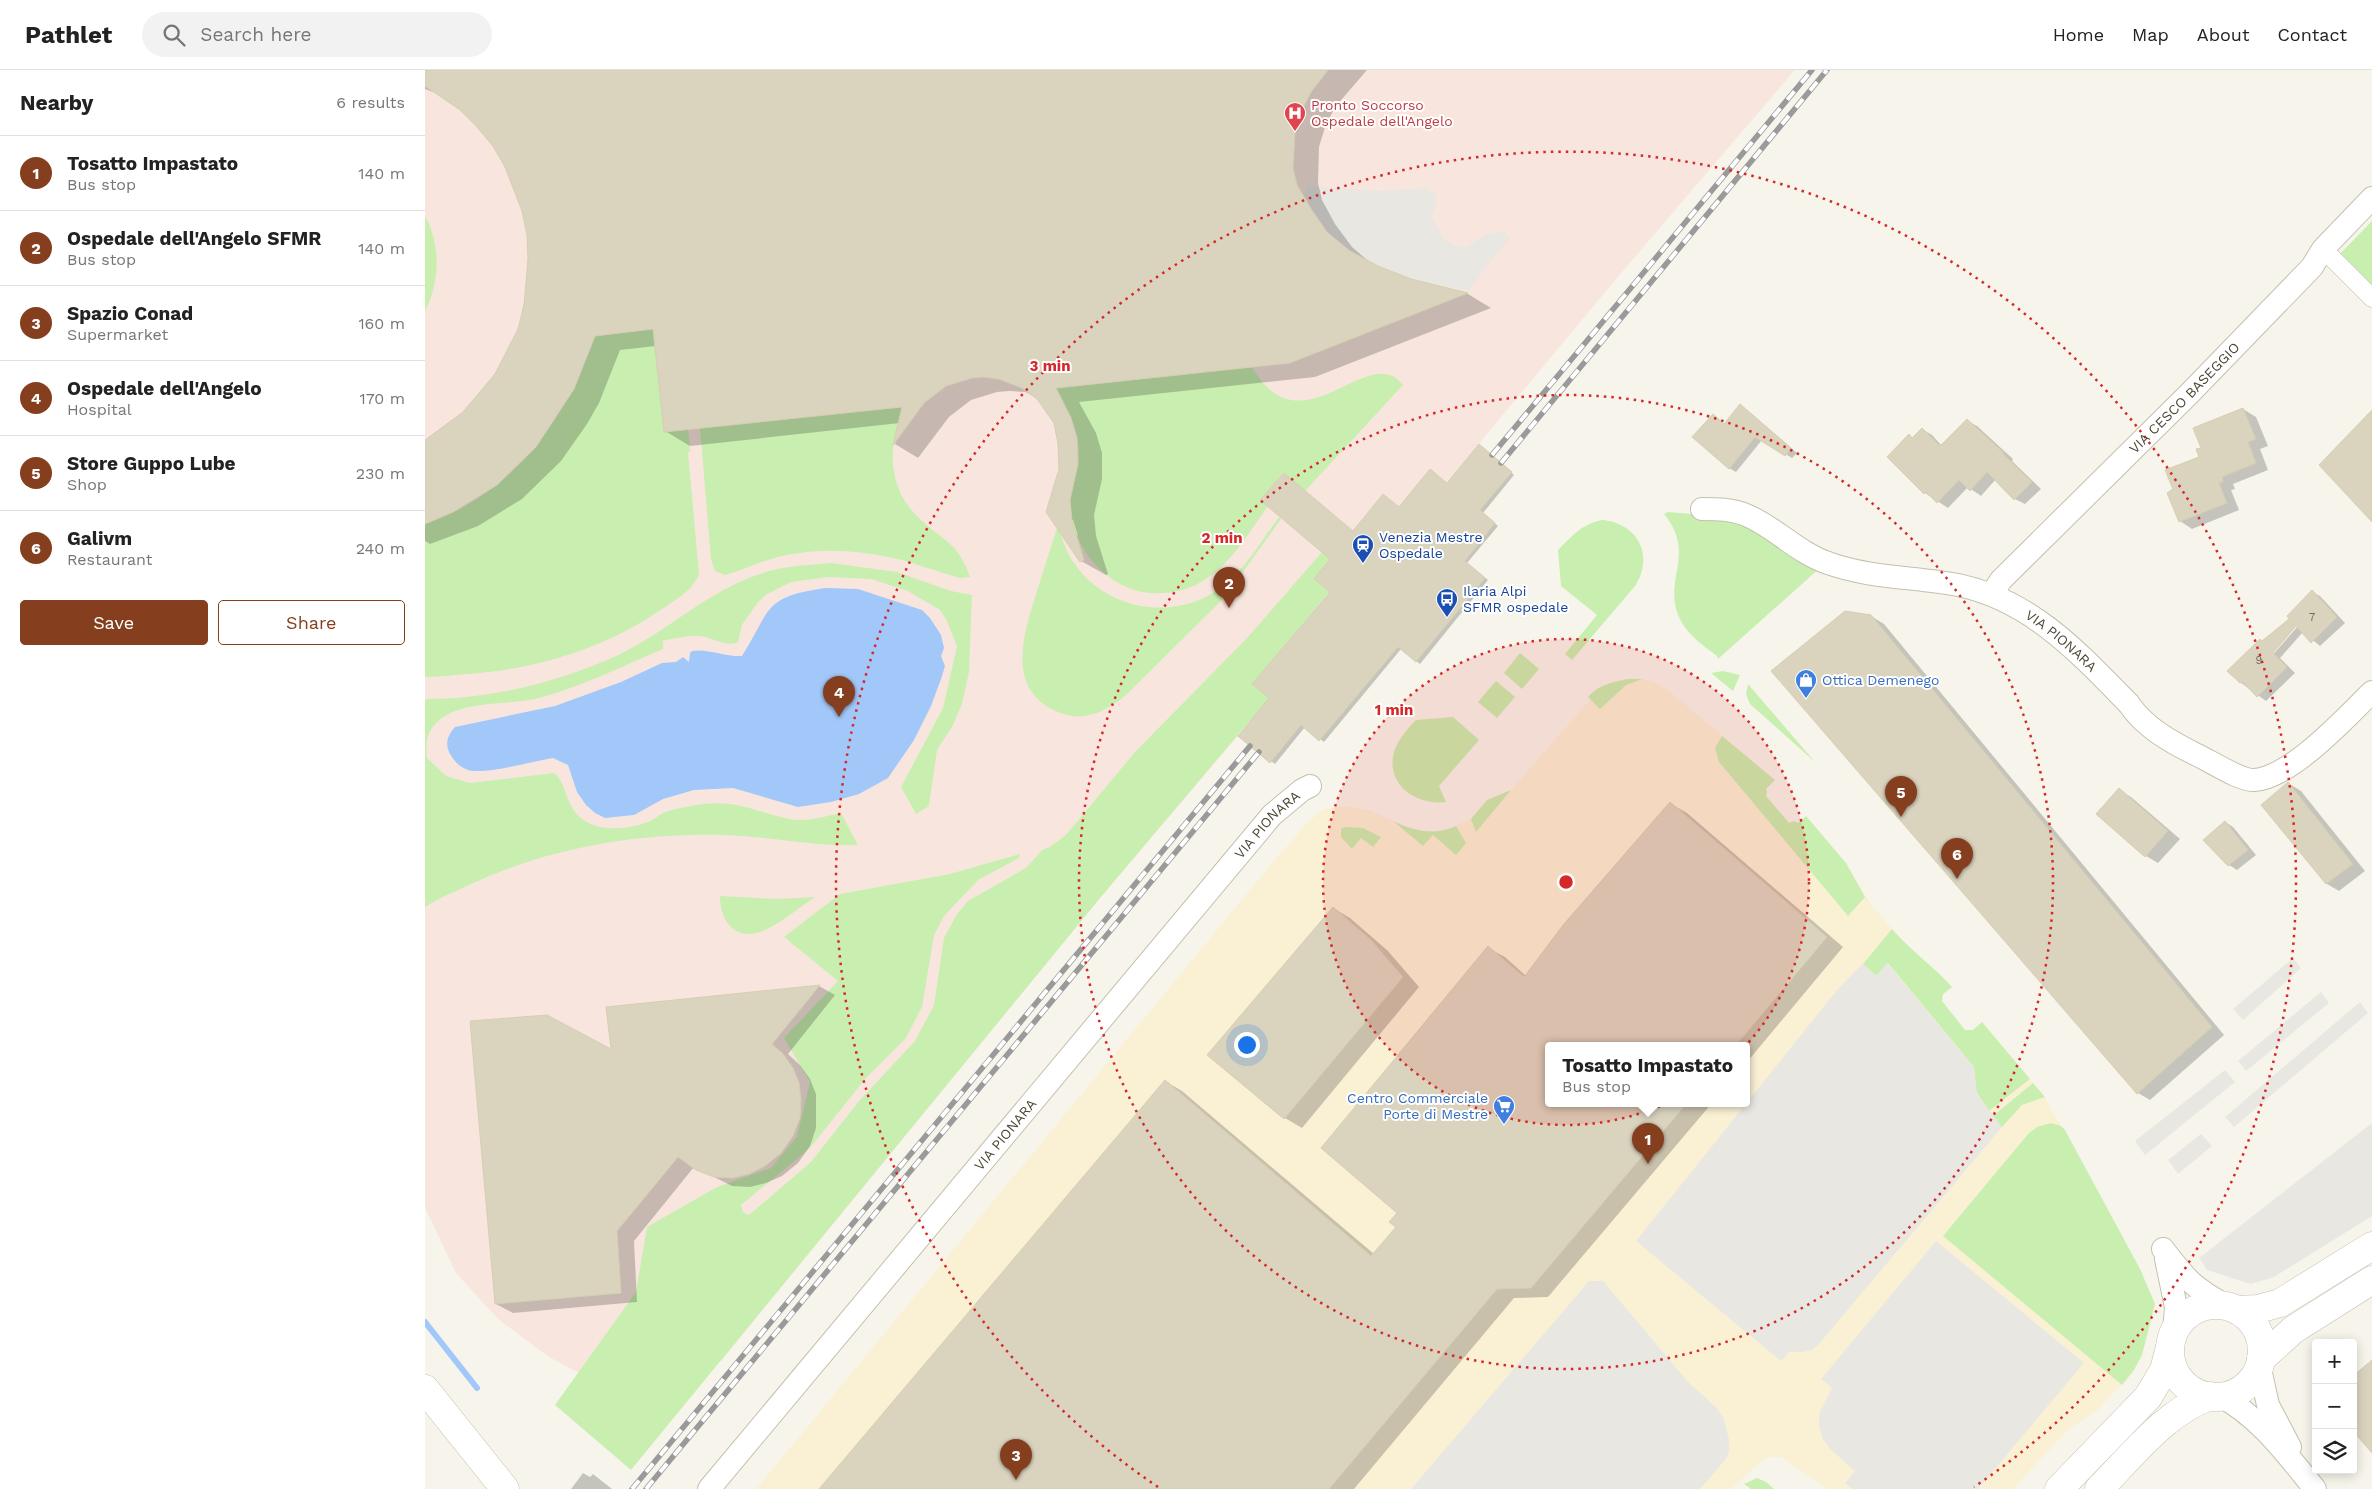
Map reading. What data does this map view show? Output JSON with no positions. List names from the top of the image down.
{
  "streets": {
    "street": ["VIA CESCO BASEGGIO", "VIA PIONARA"]
  },
  "crossings": [
    ["VIA CESCO BASEGGIO", "VIA PIONARA"]
  ],
  "places": {
    "hospital": ["Pronto Soccorso Ospedale dell'Angelo"],
    "station": ["Venezia Mestre Ospedale"],
    "bus stop": ["Ilaria Alpi SFMR ospedale"],
    "shop": ["Ottica Demenego"],
    "supermarket": ["Centro Commerciale Porte di Mestre"]
  },
  "house_numbers": ["7", "9"],
  "page": {
    "header": "Pathlet",
    "search": "Search here",
    "nav": [
      "Home",
      "Map",
      "About",
      "Contact"
    ],
    "heading": ["Nearby", "6 results"],
    "list": [
      {
        "mark": "1",
        "name": "Tosatto Impastato",
        "note": "Bus stop",
        "value": "140 m"
      },
      {
        "mark": "2",
        "name": "Ospedale dell'Angelo SFMR",
        "note": "Bus stop",
        "value": "140 m"
      },
      {
        "mark": "3",
        "name": "Spazio Conad",
        "note": "Supermarket",
        "value": "160 m"
      },
      {
        "mark": "4",
        "name": "Ospedale dell'Angelo",
        "note": "Hospital",
        "value": "170 m"
      },
      {
        "mark": "5",
        "name": "Store Guppo Lube",
        "note": "Shop",
        "value": "230 m"
      },
      {
        "mark": "6",
        "name": "Galivm",
        "note": "Restaurant",
        "value": "240 m"
      }
    ],
    "pins": [
      "2",
      "4",
      "5",
      "6",
      "1",
      "3"
    ],
    "buttons": ["Save", "Share"],
    "popup": ["Tosatto Impastato", "Bus stop"],
    "map_buttons": ["+", "−"]
  },
  "rings": ["3 min", "2 min", "1 min"]
}
